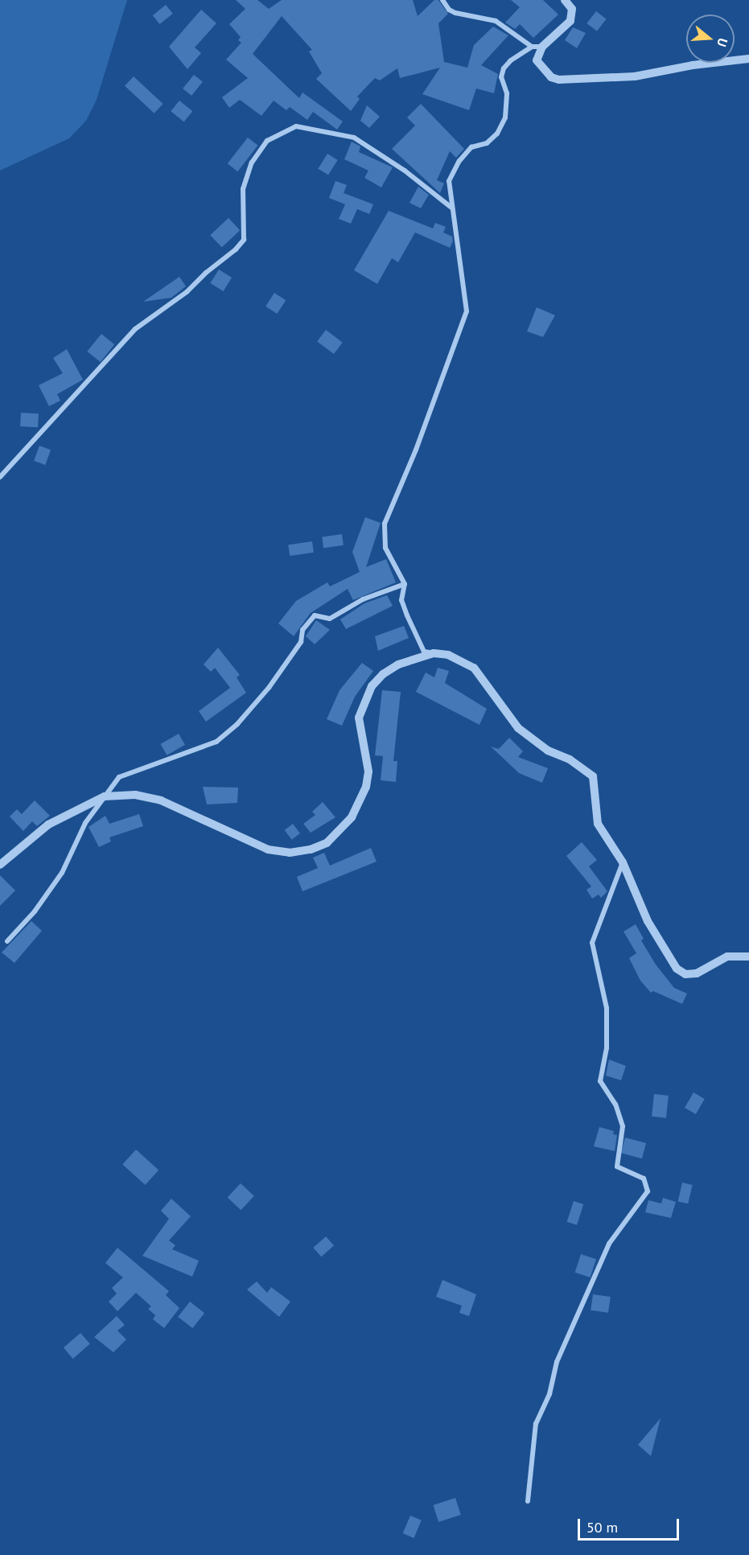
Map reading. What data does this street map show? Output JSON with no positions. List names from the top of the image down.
{
  "scale_bar": "50 m",
  "north": "right"
}
